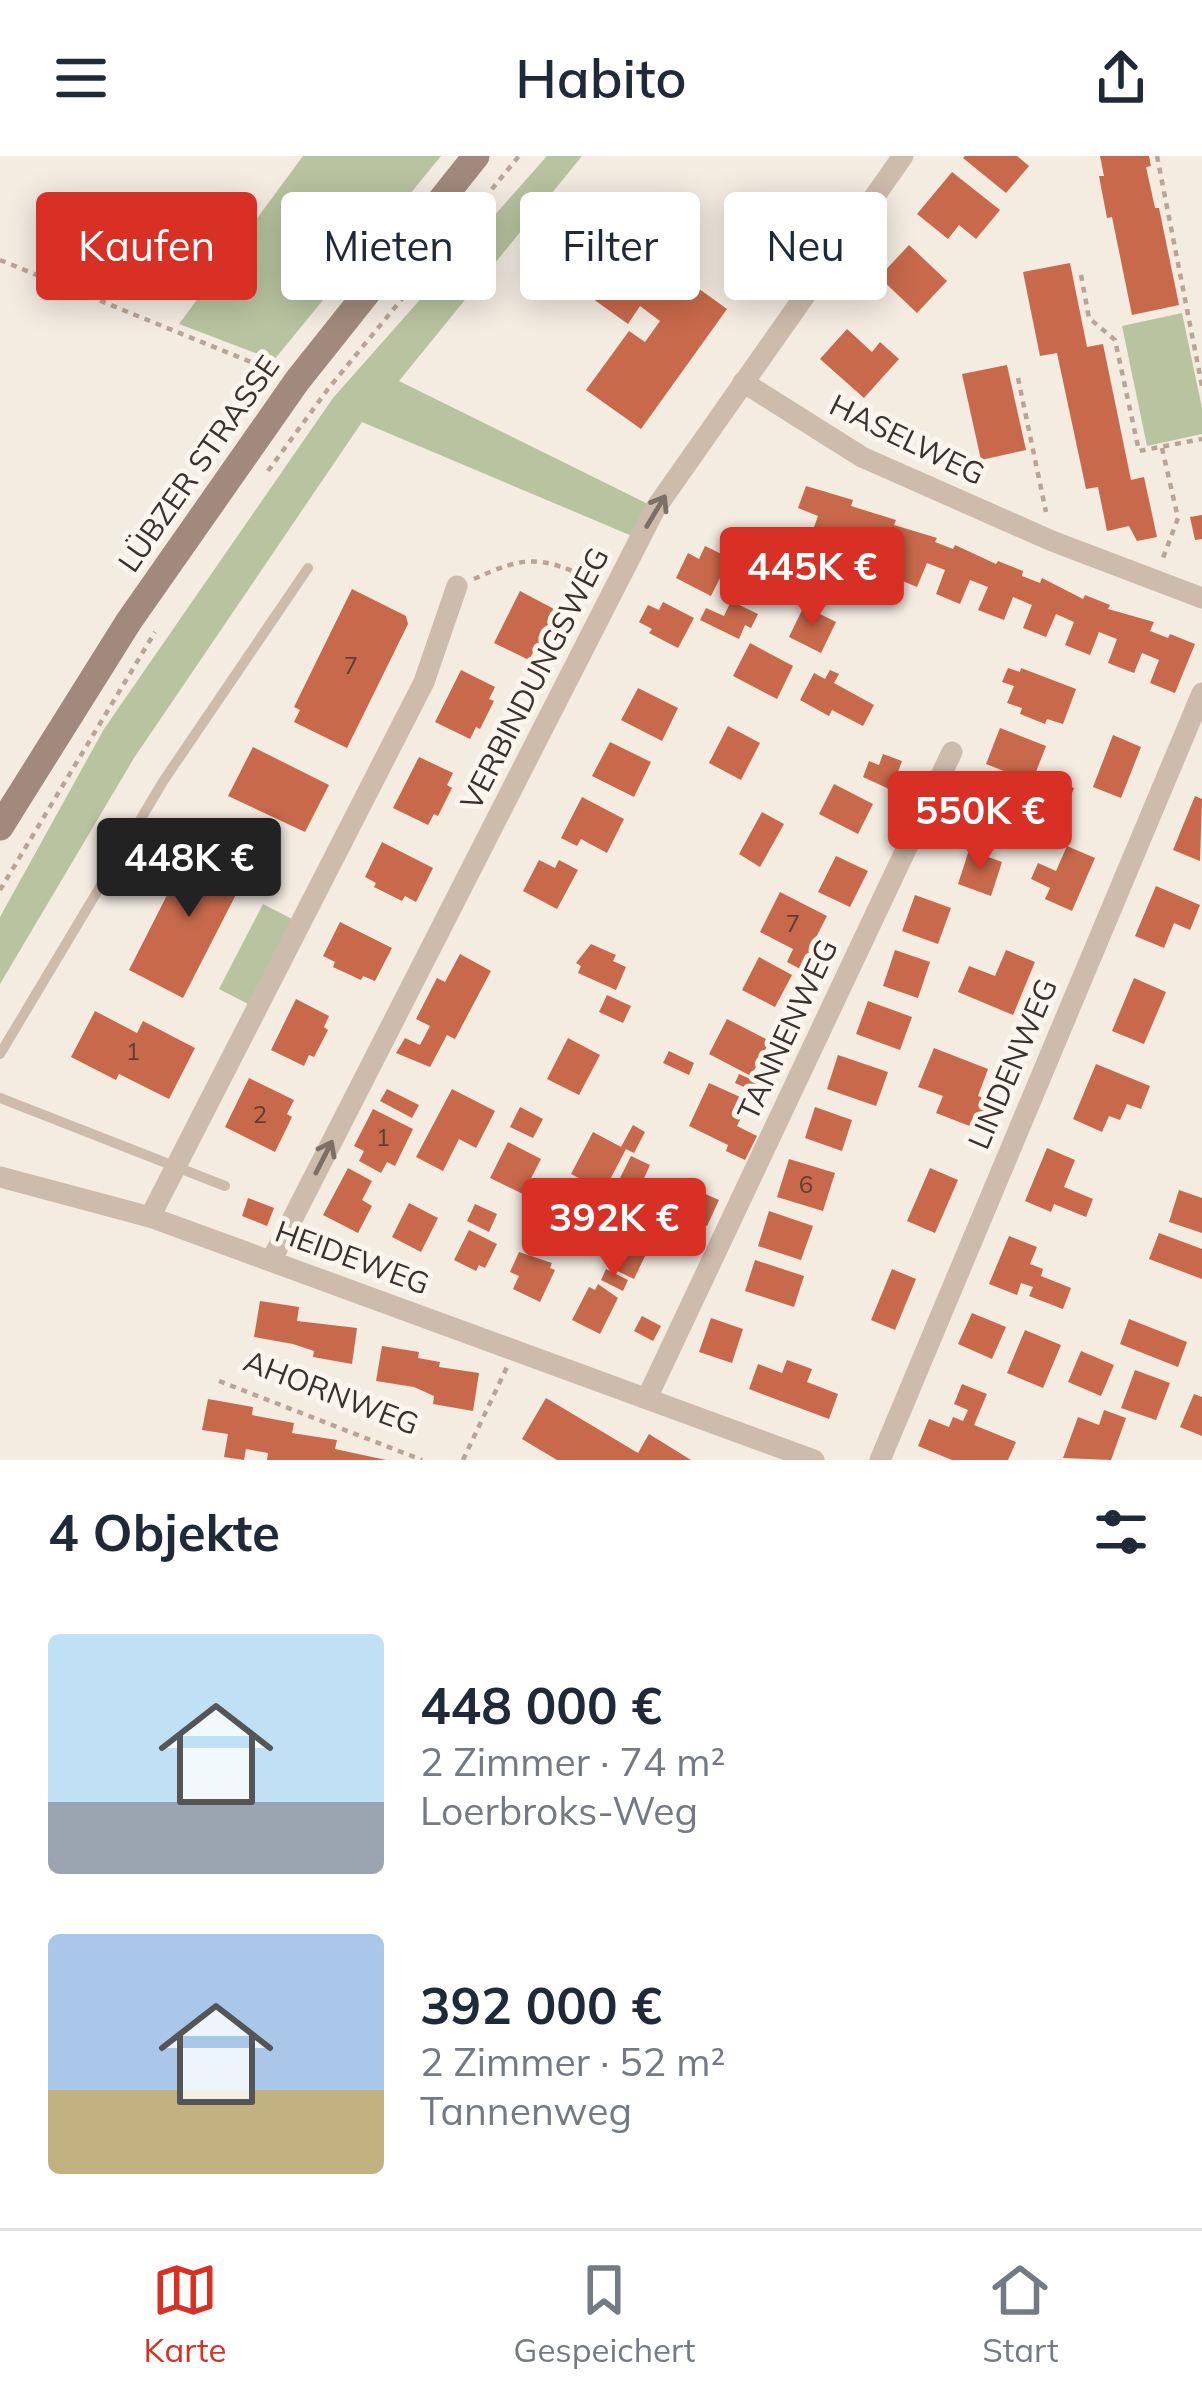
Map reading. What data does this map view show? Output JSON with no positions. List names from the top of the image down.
{
  "streets": {
    "street": [
      "HASELWEG",
      "LÜBZER STRASSE",
      "VERBINDUNGSWEG",
      "TANNENWEG",
      "LINDENWEG",
      "HEIDEWEG"
    ],
    "path": ["AHORNWEG"]
  },
  "crossings": [
    ["HASELWEG", "VERBINDUNGSWEG"],
    ["VERBINDUNGSWEG", "HEIDEWEG"],
    ["TANNENWEG", "HEIDEWEG"]
  ],
  "house_numbers": [
    "7",
    "7",
    "1",
    "2",
    "1",
    "6"
  ],
  "page": {
    "header": "Habito",
    "chip": [
      "Kaufen",
      "Mieten",
      "Filter",
      "Neu"
    ],
    "price": [
      "445K €",
      "550K €",
      "448K €",
      "392K €"
    ],
    "heading": "4 Objekte",
    "list": [
      {
        "name": "448 000 €",
        "note": "2 Zimmer · 74 m² · Loerbroks-Weg"
      },
      {
        "name": "392 000 €",
        "note": "2 Zimmer · 52 m² · Tannenweg"
      }
    ],
    "tabs": ["Karte", "Gespeichert", "Start"]
  }
}
